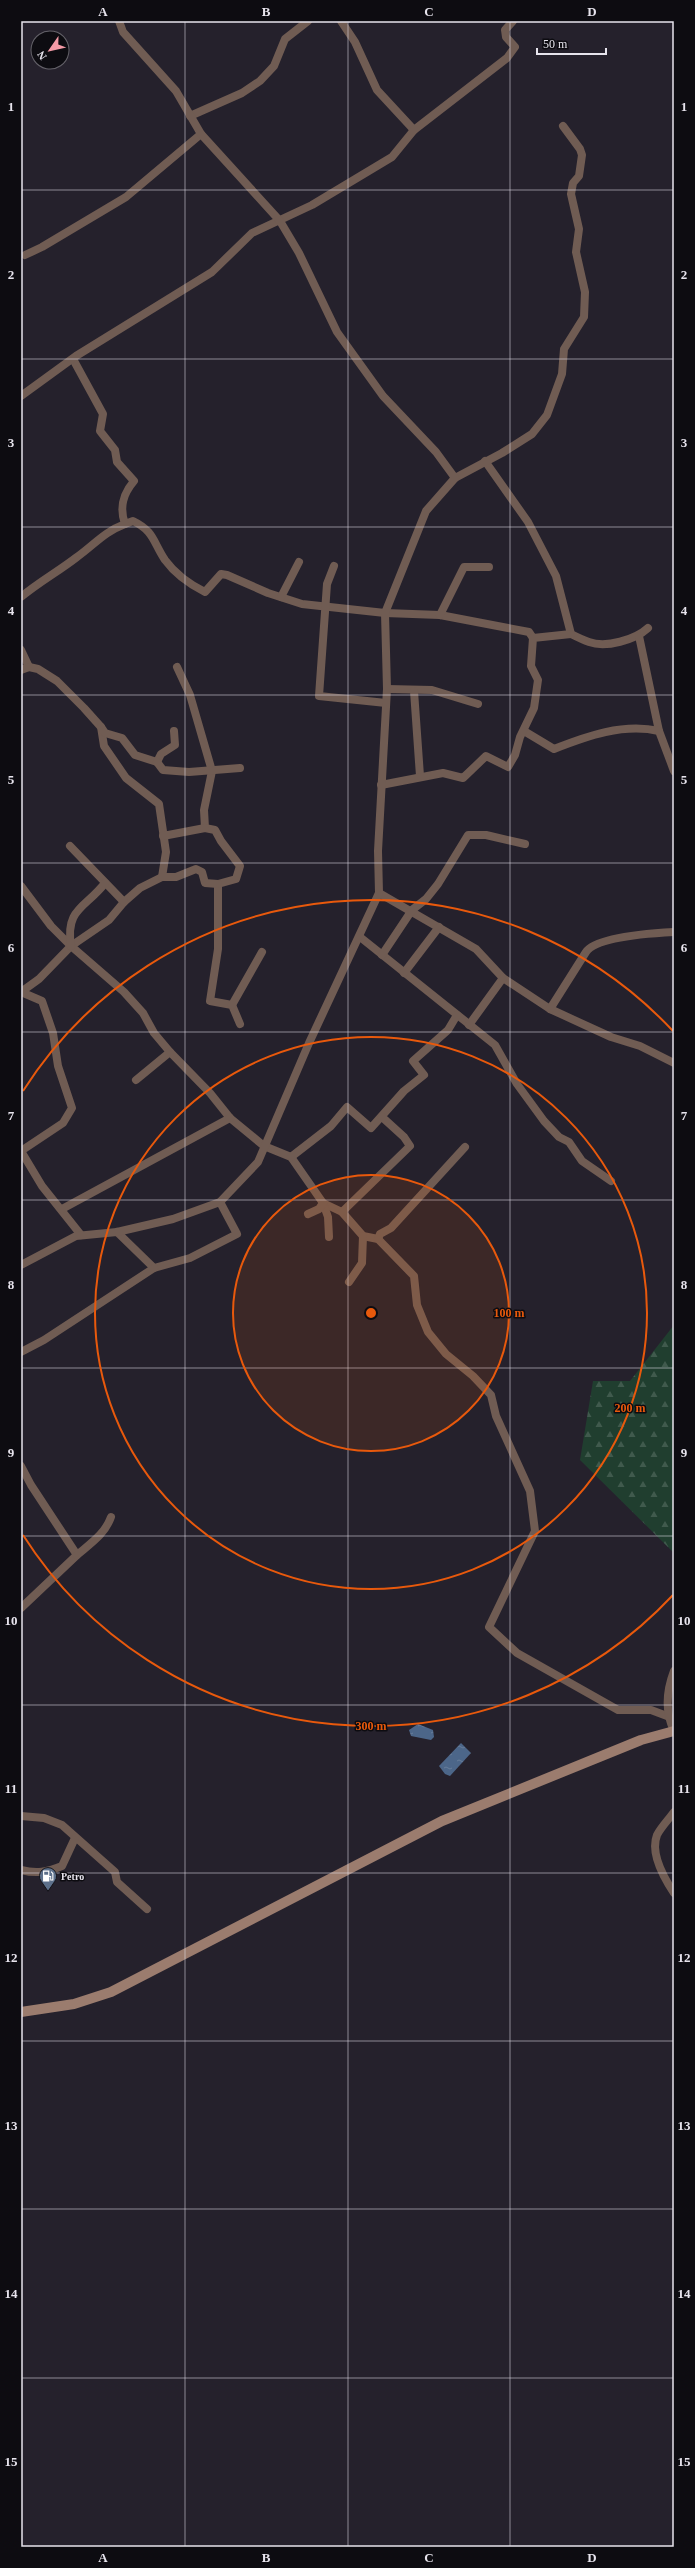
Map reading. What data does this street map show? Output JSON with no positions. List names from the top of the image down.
{
  "places": {
    "fuel station": ["Petro"]
  },
  "scale_bar": "50 m",
  "north": "bottom left",
  "grid": {
    "columns": [
      "A",
      "B",
      "C",
      "D"
    ],
    "rows": [
      "1",
      "2",
      "3",
      "4",
      "5",
      "6",
      "7",
      "8",
      "9",
      "10",
      "11",
      "12",
      "13",
      "14",
      "15"
    ]
  },
  "rings": ["100 m", "200 m", "300 m"]
}
